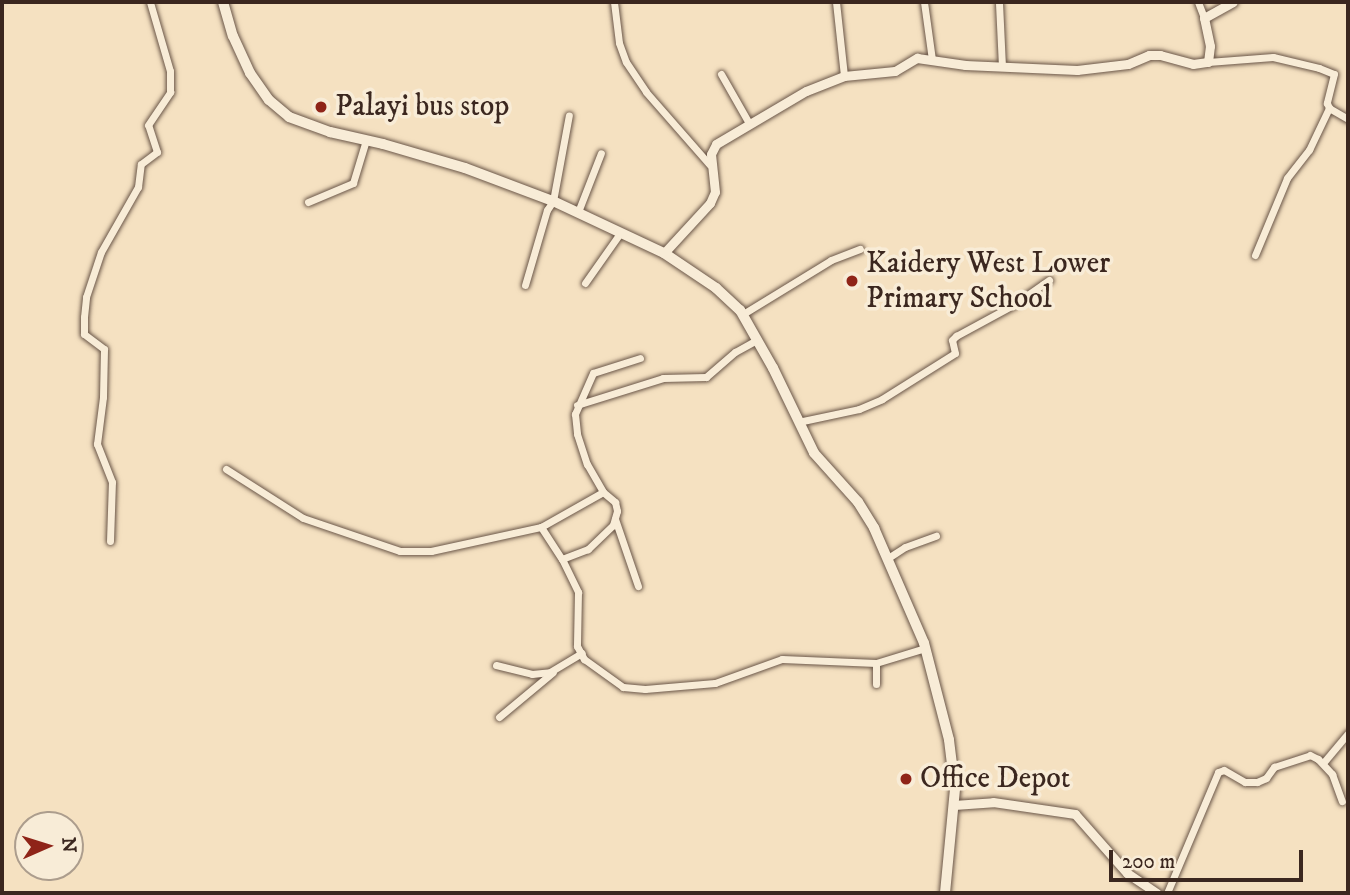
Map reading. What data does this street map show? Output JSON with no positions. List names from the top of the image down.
{
  "places": ["Palayi bus stop", "Kaidery West Lower Primary School", "Office Depot"],
  "scale_bar": "200 m",
  "north": "right"
}
